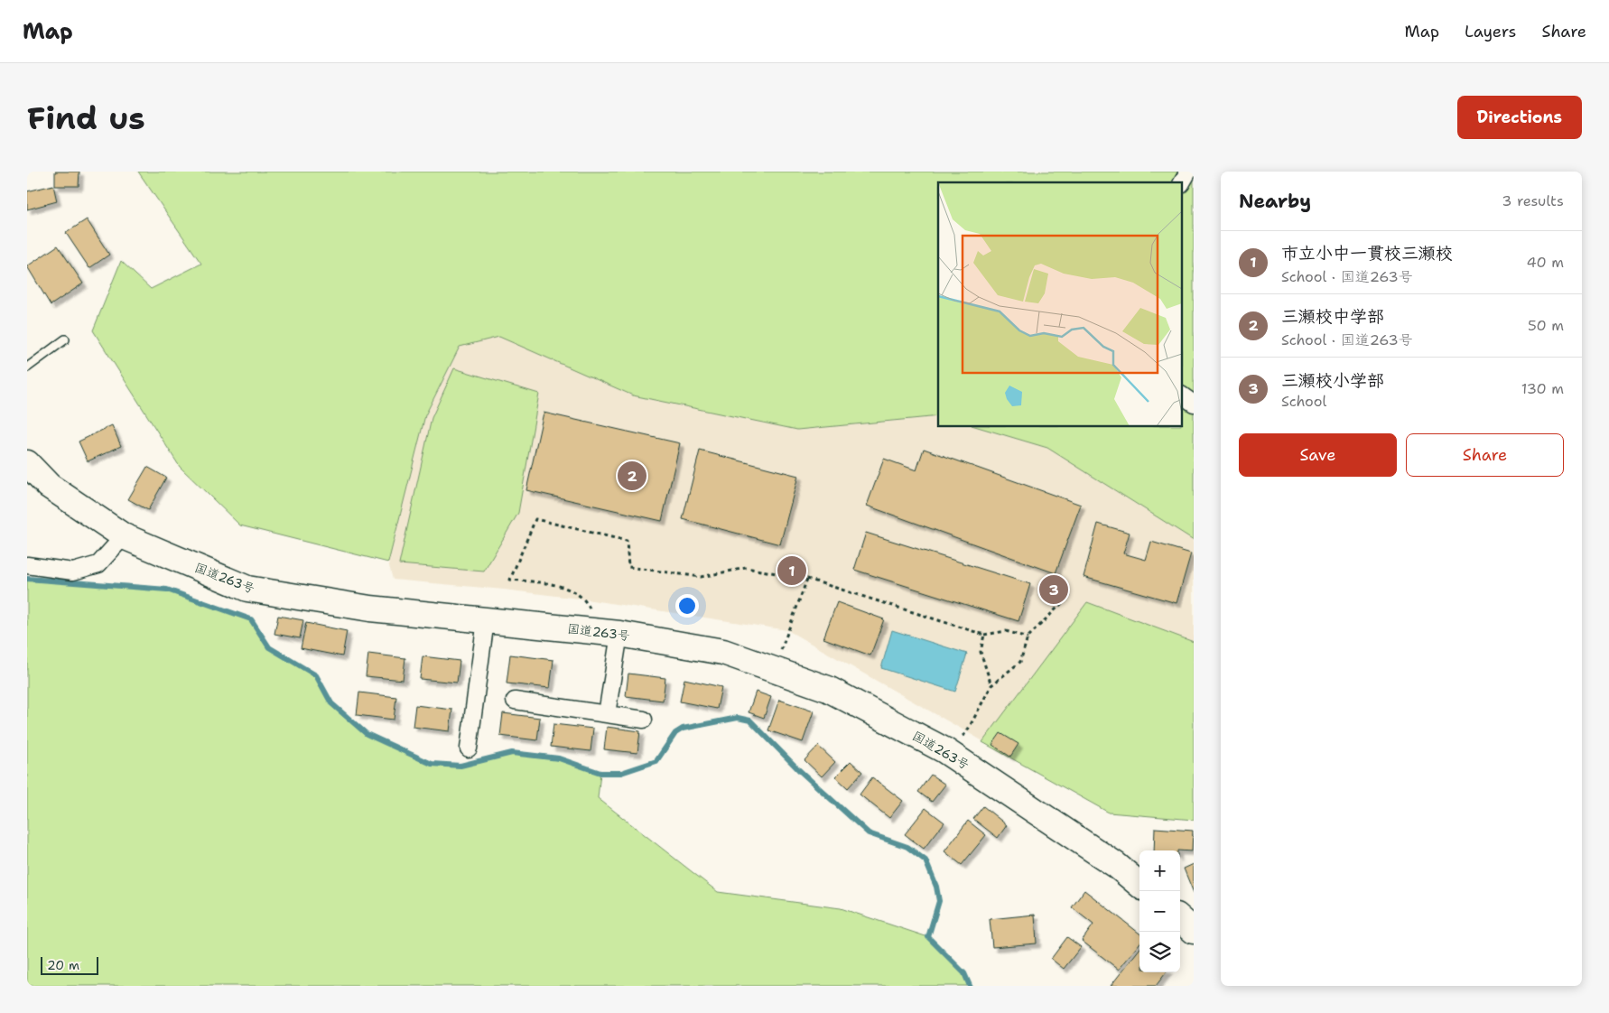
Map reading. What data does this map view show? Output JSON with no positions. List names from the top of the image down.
{
  "streets": {
    "highway": ["国道263号"]
  },
  "scale_bar": "20 m",
  "page": {
    "header": "Map",
    "nav": ["Map", "Layers", "Share"],
    "buttons": [
      "Directions",
      ["Save", "Share"]
    ],
    "title": "Find us",
    "heading": ["Nearby", "3 results"],
    "list": [
      {
        "mark": "1",
        "name": "市立小中一貫校三瀬校",
        "note": "School · 国道263号",
        "value": "40 m"
      },
      {
        "mark": "2",
        "name": "三瀬校中学部",
        "note": "School · 国道263号",
        "value": "50 m"
      },
      {
        "mark": "3",
        "name": "三瀬校小学部",
        "note": "School",
        "value": "130 m"
      }
    ],
    "pins": ["2", "1", "3"],
    "map_buttons": ["+", "−"],
    "scale": "20 m"
  }
}
